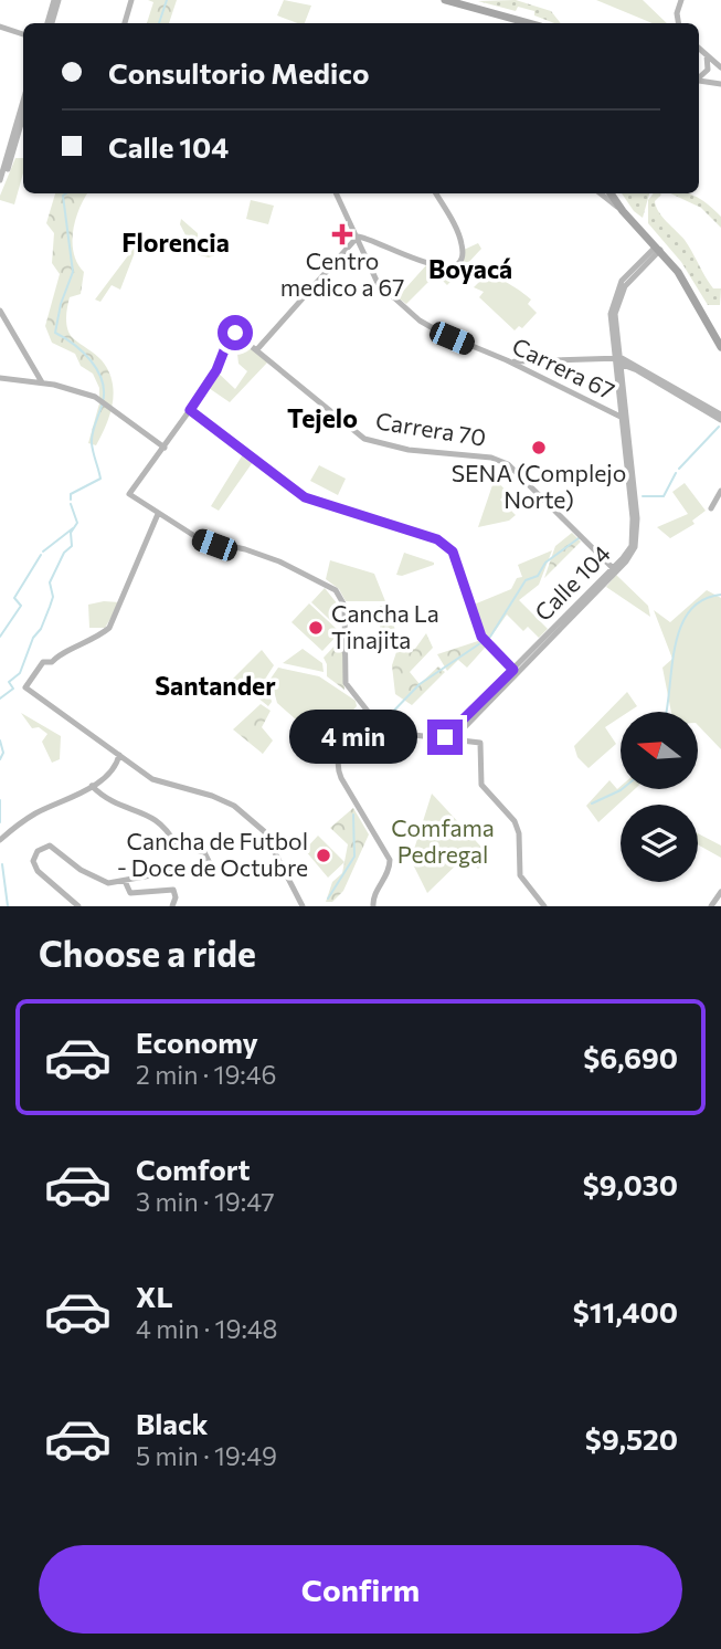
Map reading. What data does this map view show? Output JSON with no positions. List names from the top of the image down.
{
  "streets": {
    "main road": ["Carrera 67", "Carrera 70", "Calle 104"]
  },
  "crossings": [
    ["Carrera 67", "Calle 104"],
    ["Carrera 70", "Calle 104"]
  ],
  "districts": [
    "Florencia",
    "Boyacá",
    "Tejelo",
    "Santander"
  ],
  "parks": ["Comfama Pedregal"],
  "places": {
    "health": ["Centro medico a 67"],
    "other": ["SENA (Complejo Norte)", "Cancha La Tinajita", "Cancha de Futbol - Doce de Octubre"]
  },
  "north": "left",
  "page": {
    "banner": ["Consultorio Medico", "Calle 104"],
    "bubble": "4 min",
    "heading": "Choose a ride",
    "list": [
      {
        "name": "Economy",
        "note": "2 min · 19:46",
        "value": "$6,690"
      },
      {
        "name": "Comfort",
        "note": "3 min · 19:47",
        "value": "$9,030"
      },
      {
        "name": "XL",
        "note": "4 min · 19:48",
        "value": "$11,400"
      },
      {
        "name": "Black",
        "note": "5 min · 19:49",
        "value": "$9,520"
      }
    ],
    "buttons": "Confirm"
  }
}
